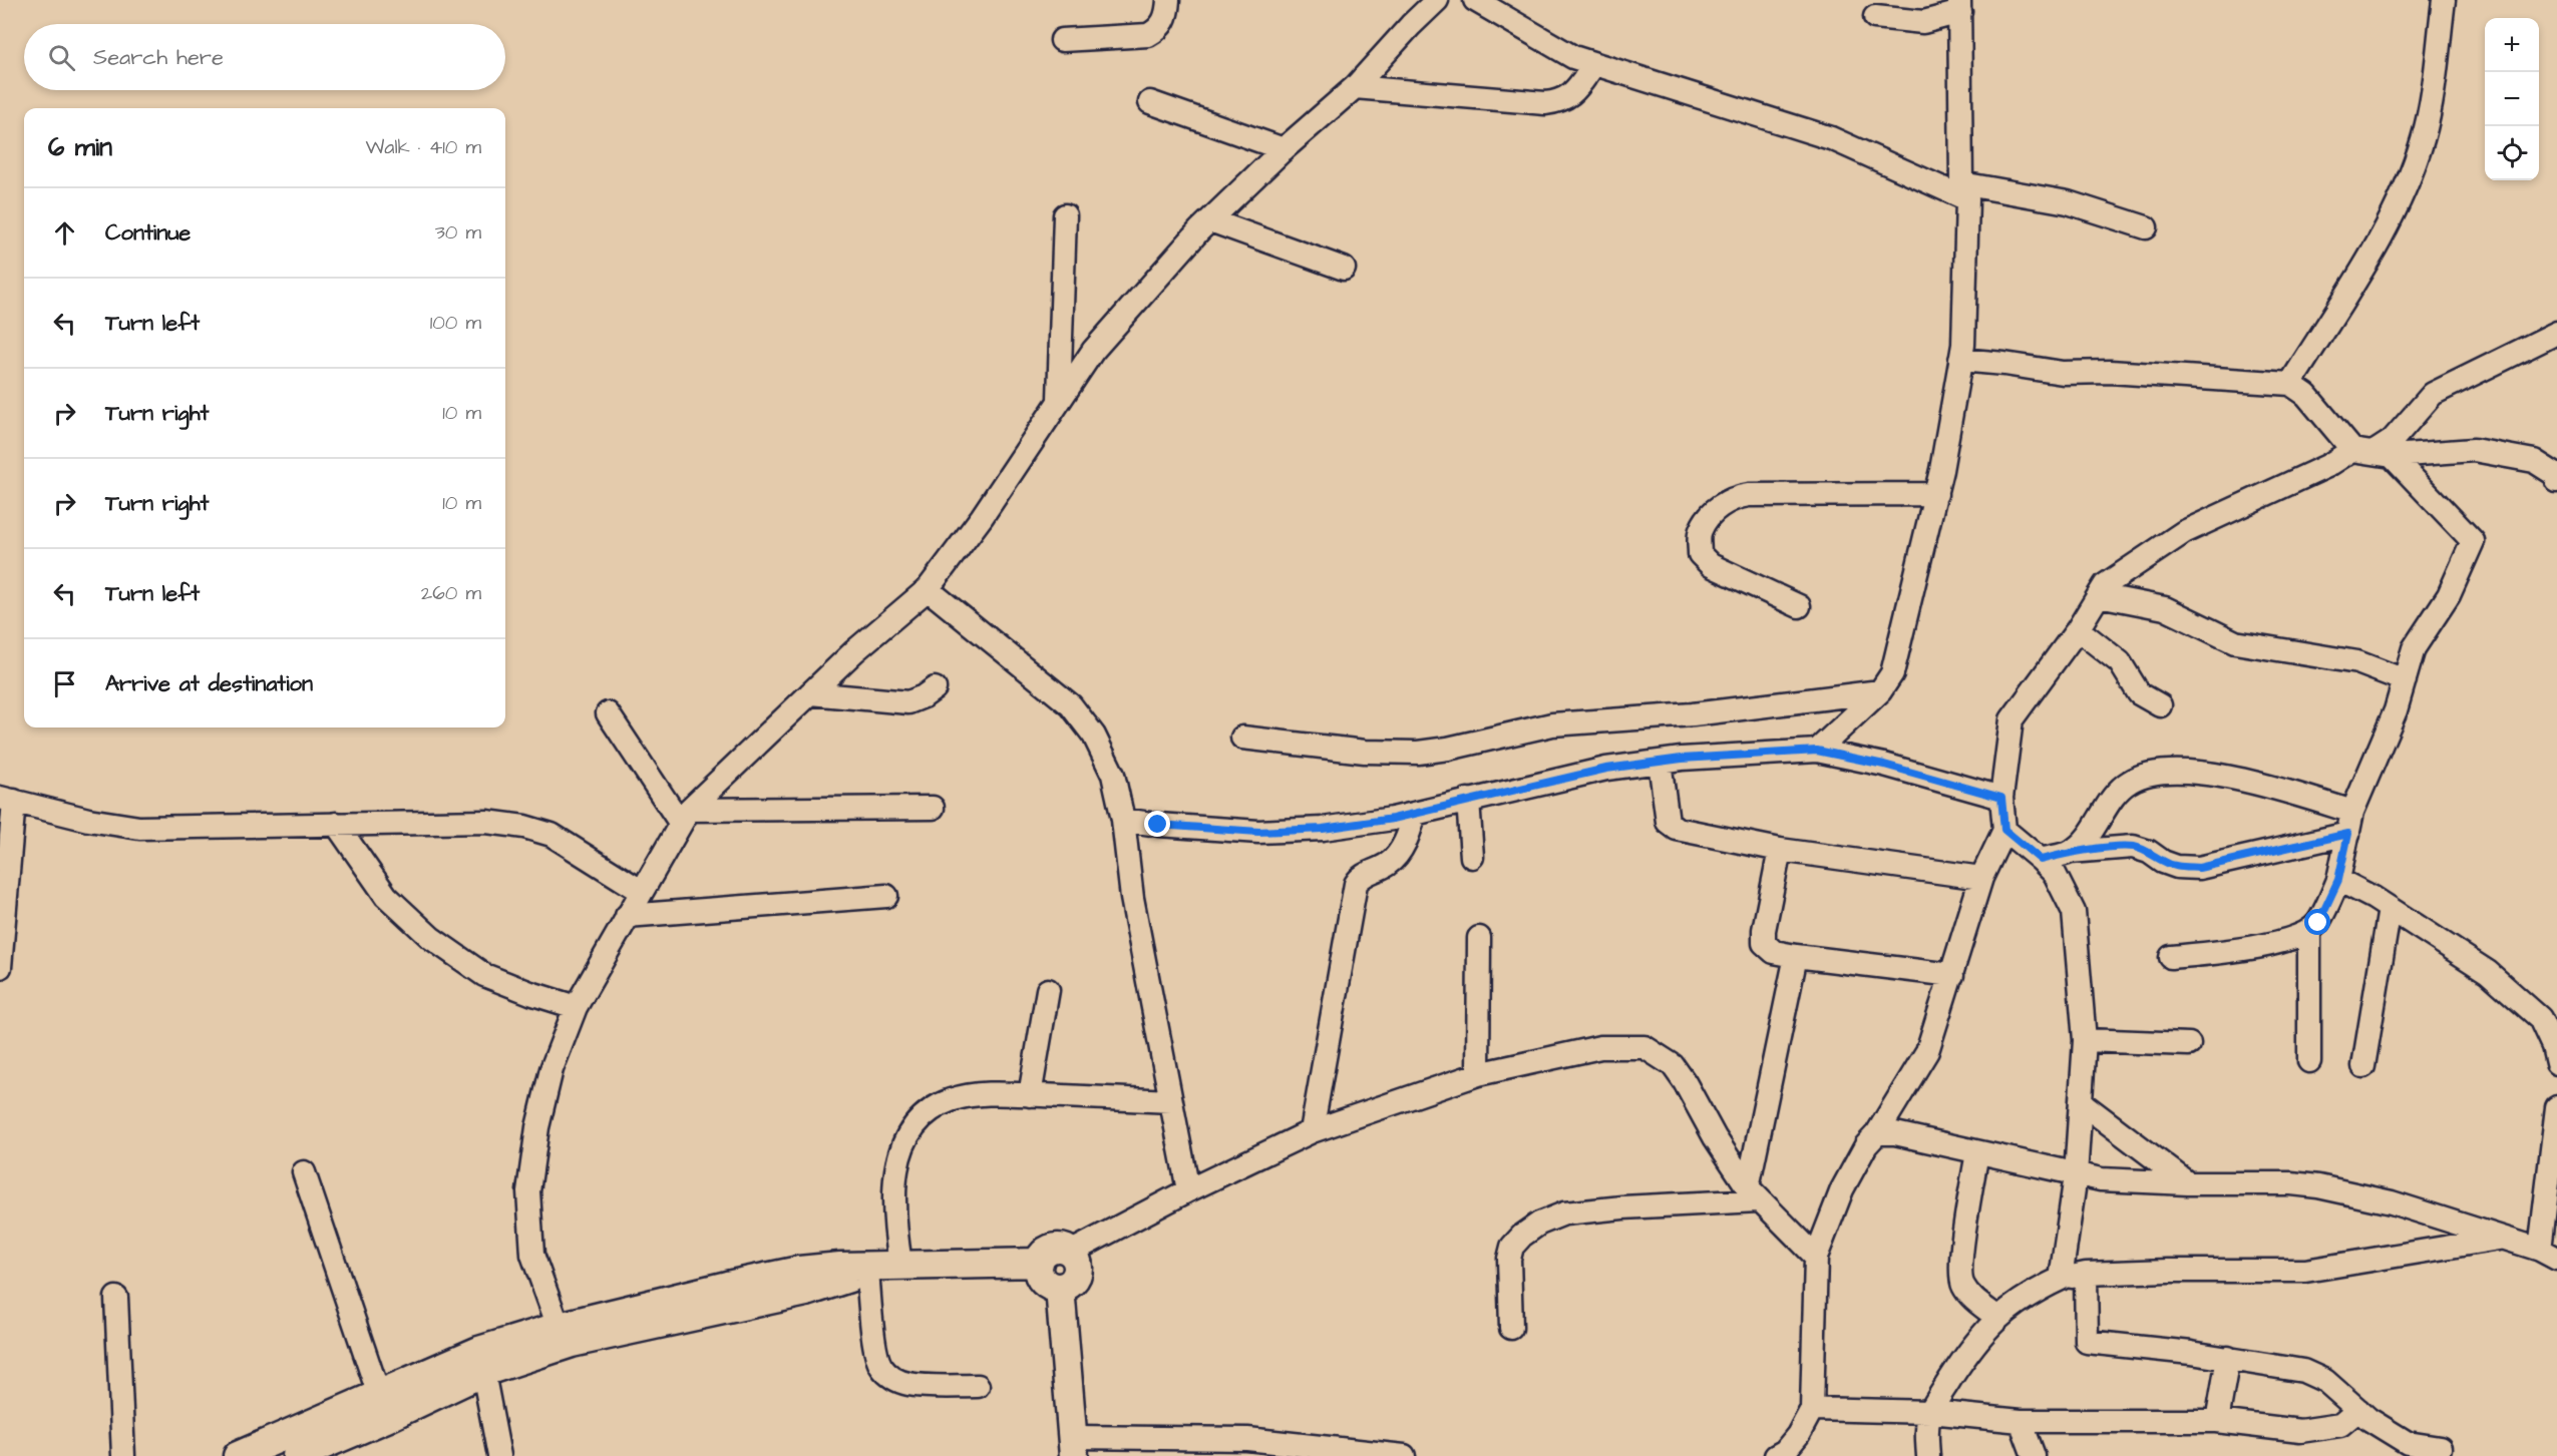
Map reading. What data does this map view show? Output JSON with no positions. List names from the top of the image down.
{
  "page": {
    "map_buttons": ["+", "−"],
    "search": "Search here",
    "heading": ["6 min", "Walk · 410 m"],
    "list": [
      ["Continue", "30 m"],
      ["Turn left", "100 m"],
      ["Turn right", "10 m"],
      ["Turn right", "10 m"],
      ["Turn left", "260 m"],
      "Arrive at destination"
    ]
  }
}
